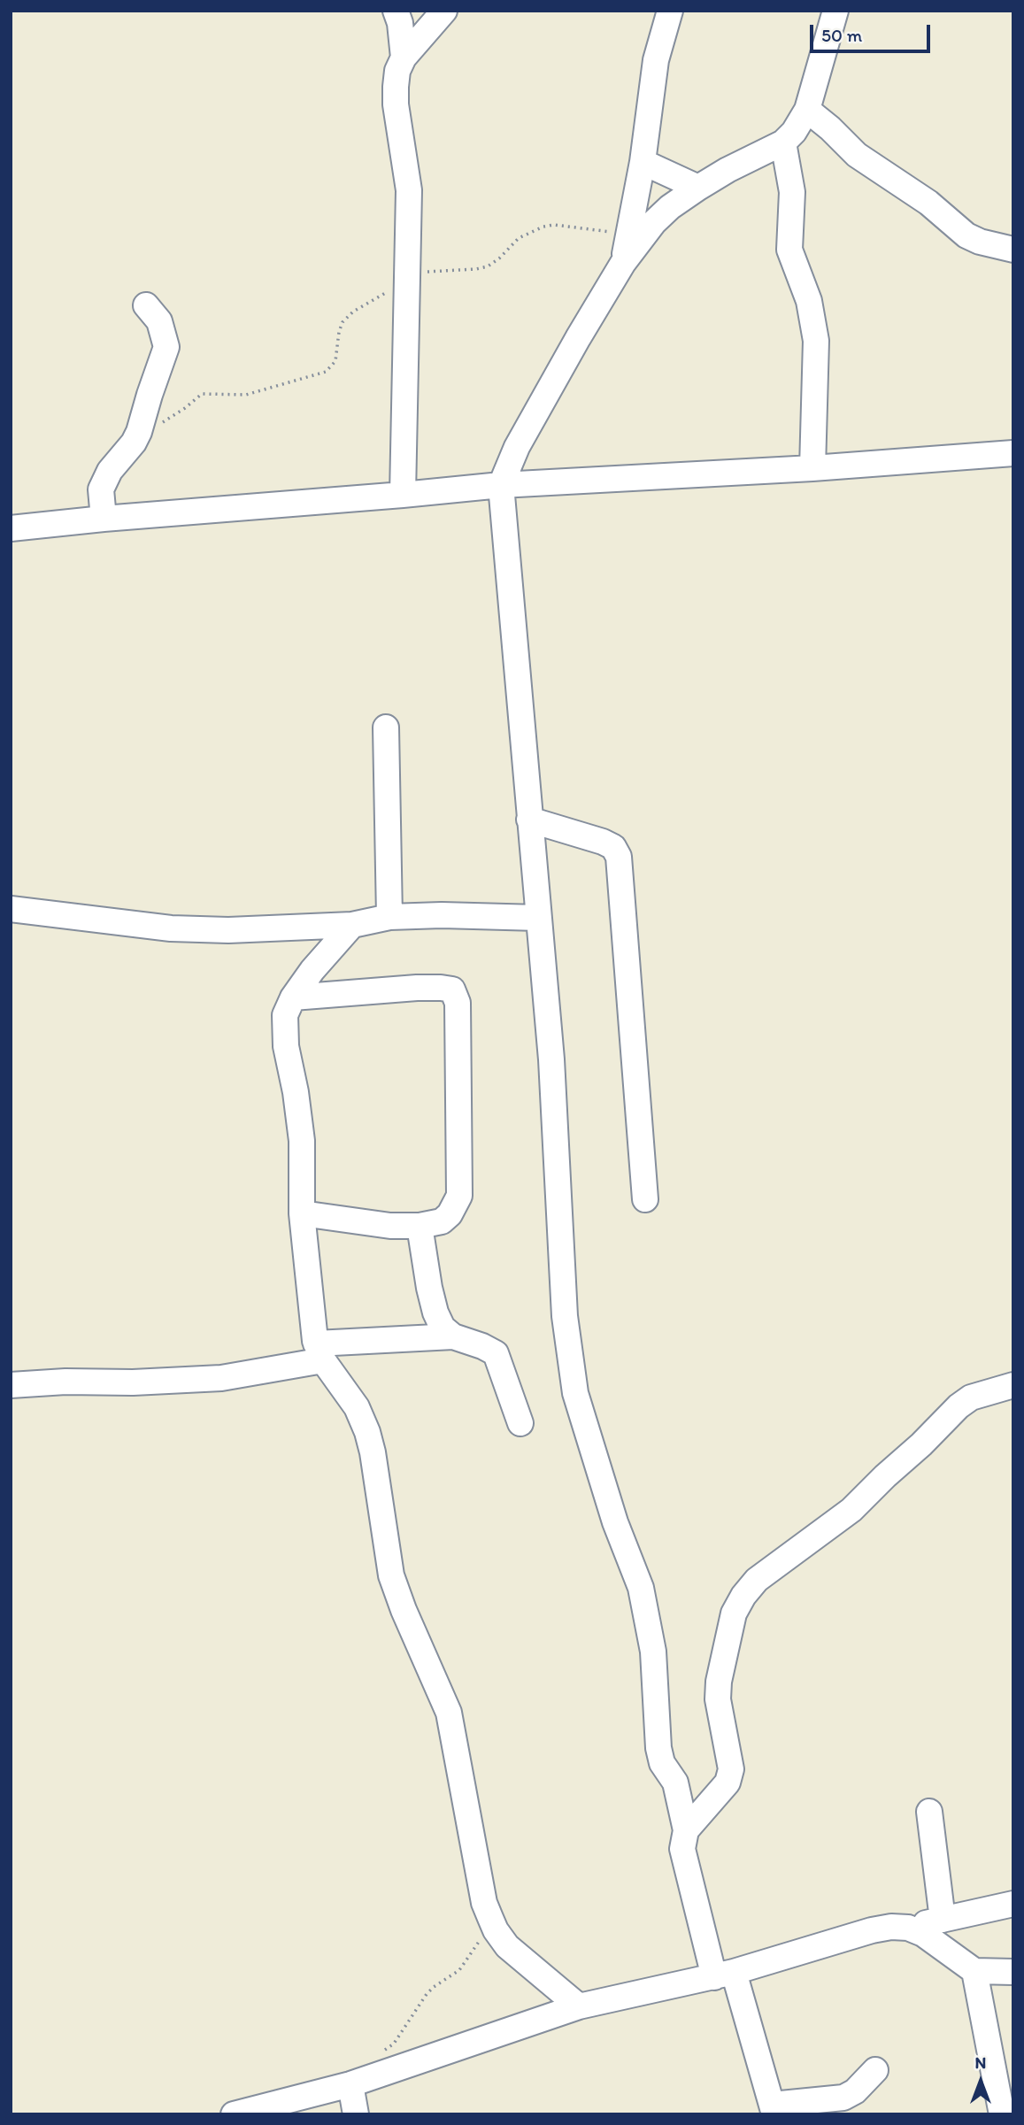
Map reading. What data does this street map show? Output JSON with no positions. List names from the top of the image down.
{
  "scale_bar": "50 m",
  "north": "top"
}
